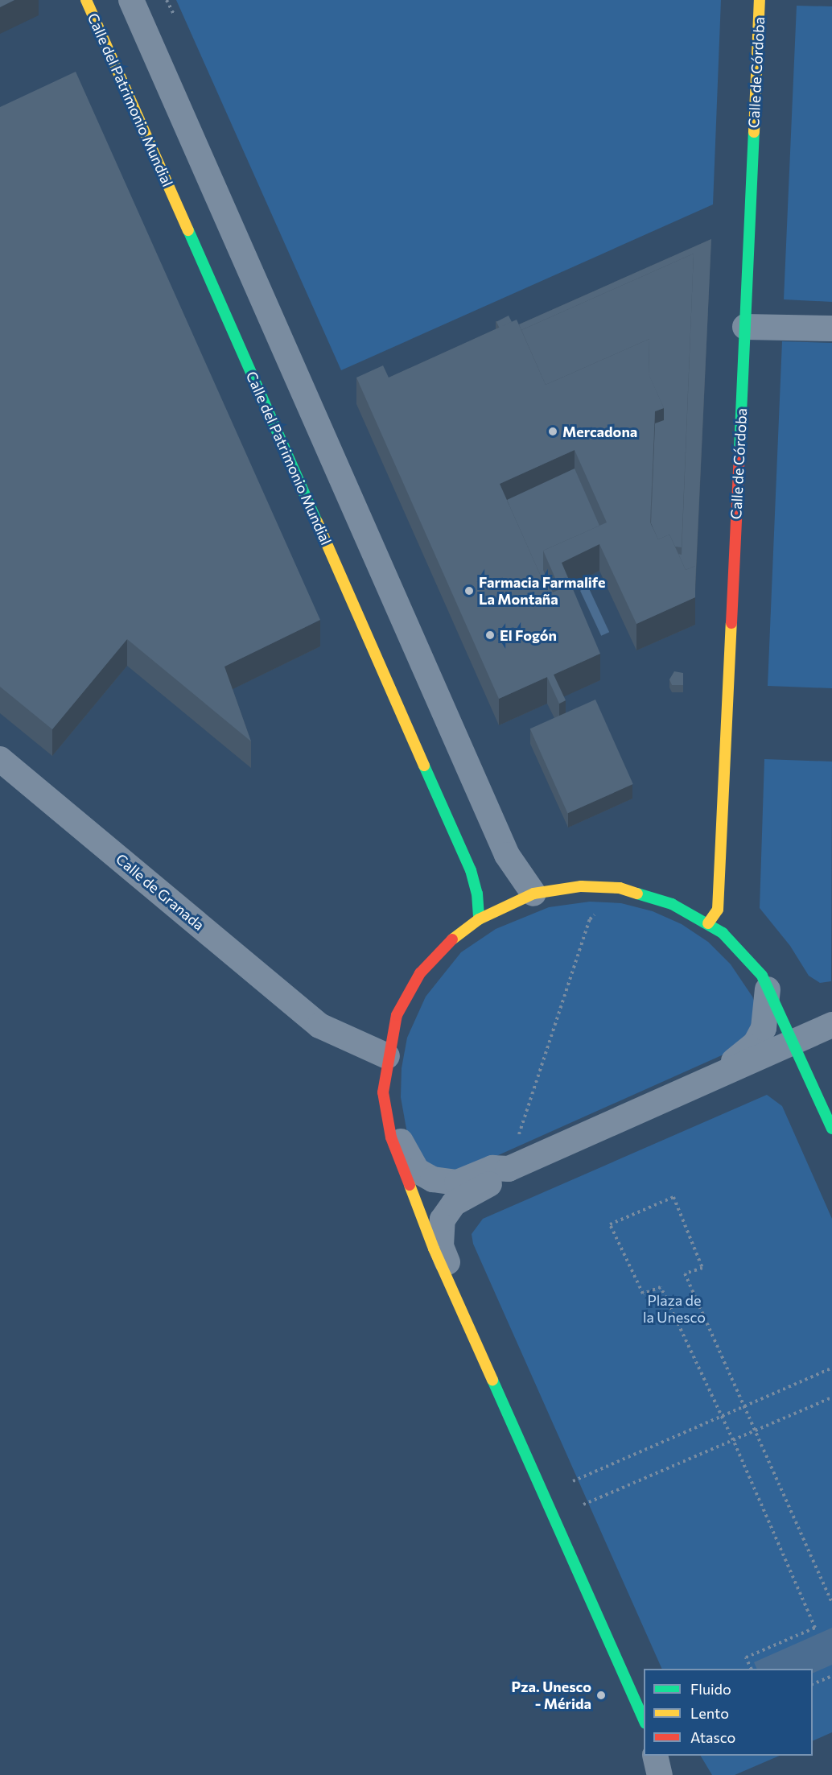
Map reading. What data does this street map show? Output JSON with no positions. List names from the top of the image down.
{
  "streets": {
    "street": ["Calle de Córdoba", "Calle del Patrimonio Mundial", "Calle de Granada"]
  },
  "parks": ["Plaza de la Unesco"],
  "places": [
    "Mercadona",
    "Farmacia Farmalife La Montaña",
    "El Fogón",
    "Pza. Unesco - Mérida"
  ],
  "legend": ["Fluido", "Lento", "Atasco"]
}
